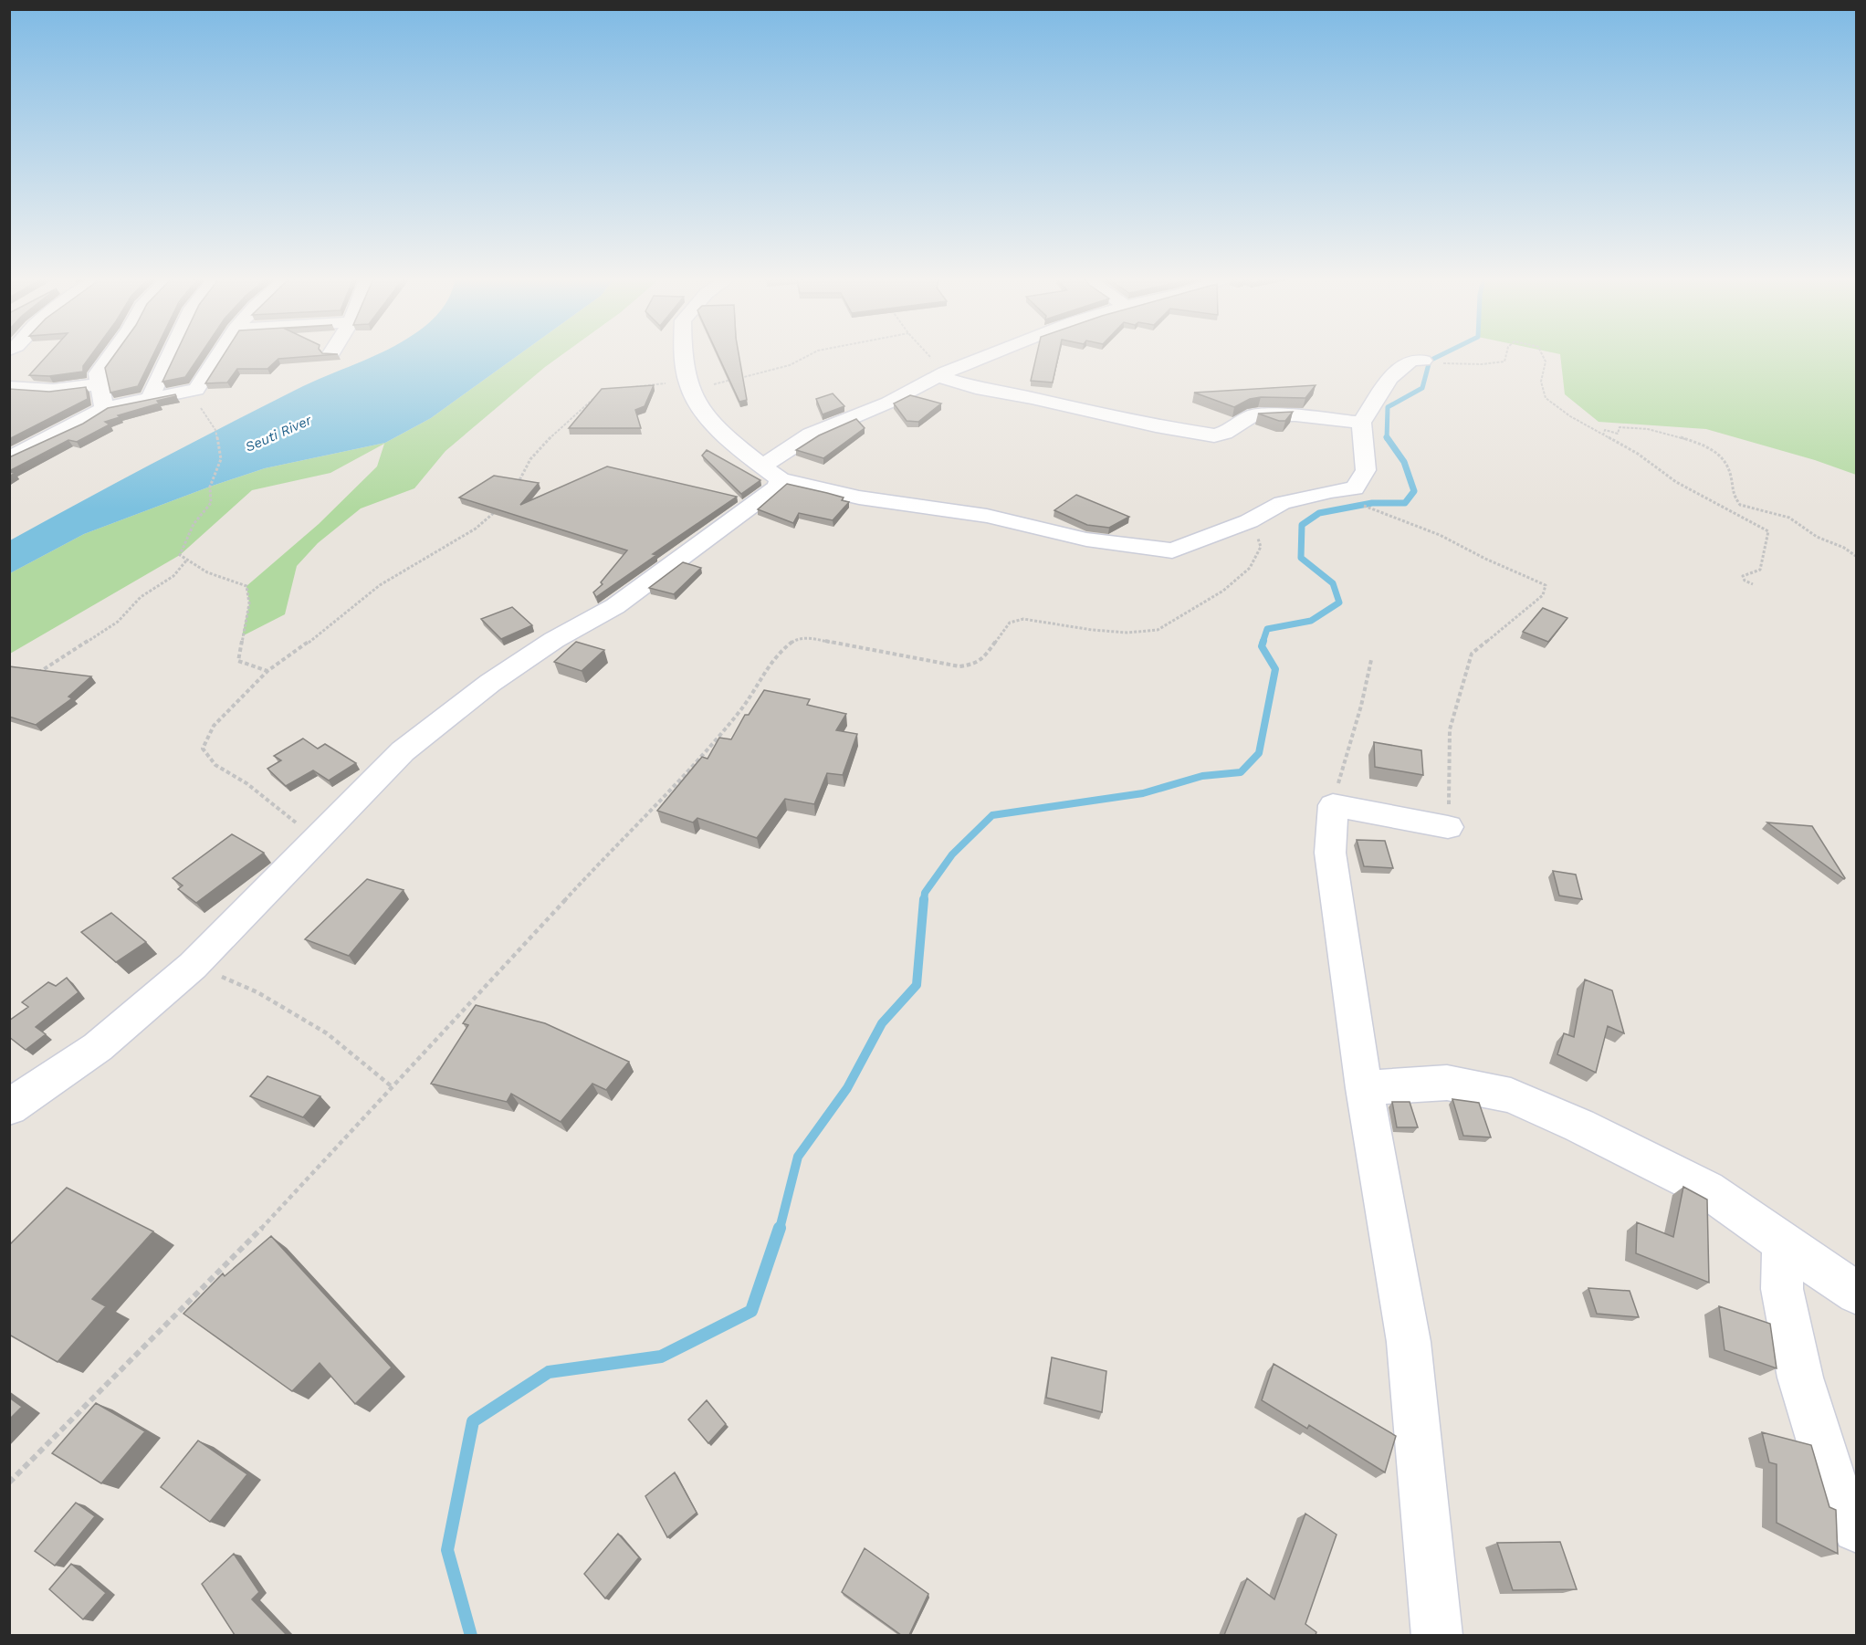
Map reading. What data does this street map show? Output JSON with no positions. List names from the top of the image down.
{
  "water": ["Seuti River"]
}
